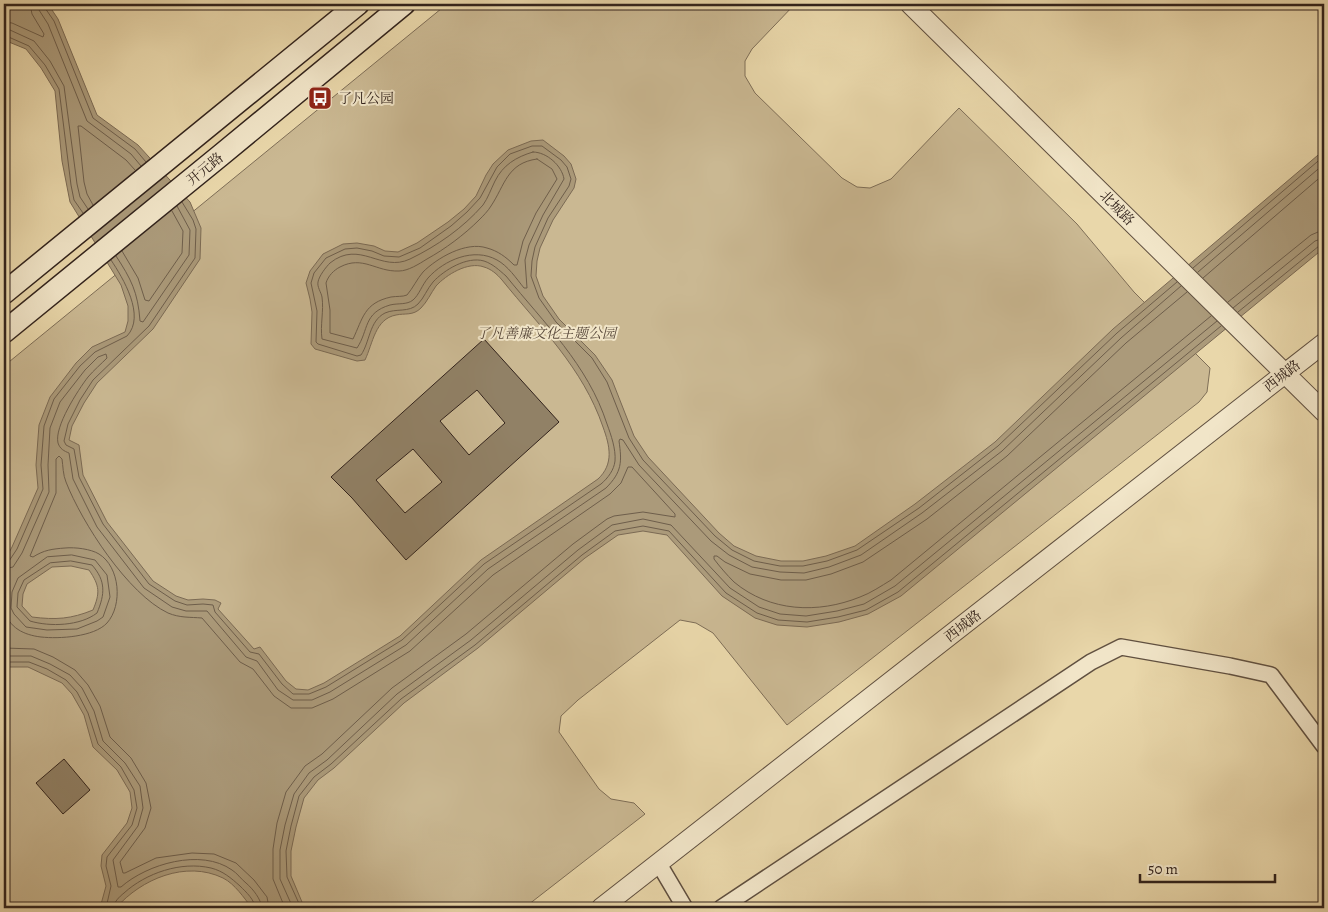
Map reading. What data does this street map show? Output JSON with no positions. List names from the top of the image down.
{
  "streets": {
    "main road": ["开元路"],
    "street": ["北城路", "西城路"]
  },
  "crossings": [
    ["北城路", "西城路"]
  ],
  "parks": ["了凡善廉文化主题公园"],
  "places": {
    "bus stop": ["了凡公园"]
  },
  "scale_bar": "50 m"
}
